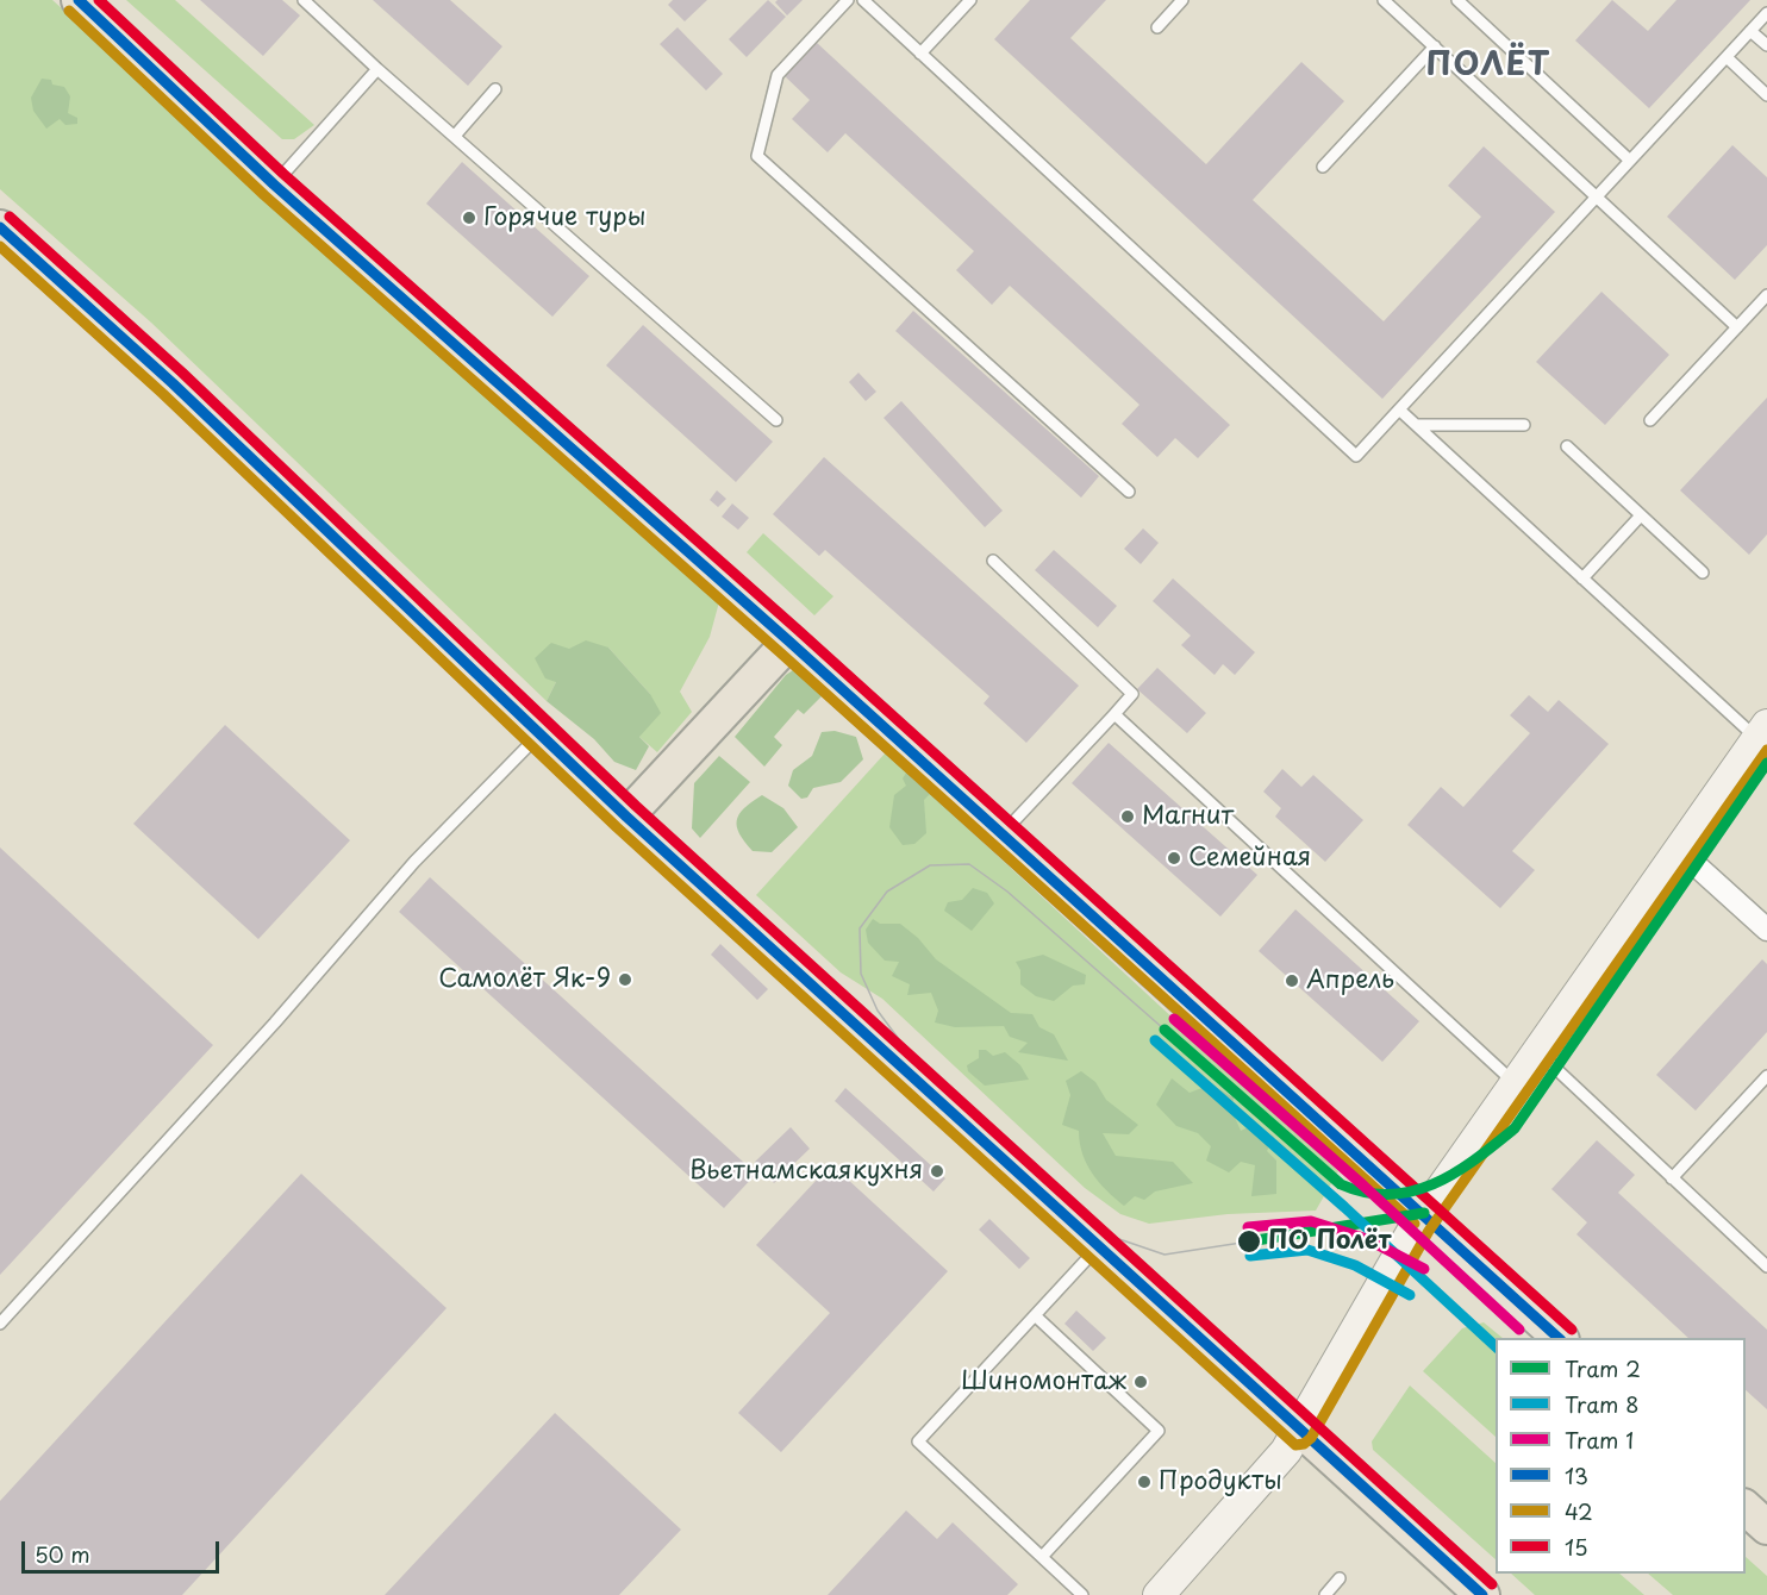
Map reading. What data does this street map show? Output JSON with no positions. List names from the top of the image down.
{
  "districts": ["ПОЛЁТ"],
  "places": [
    "Горячие туры",
    "Магнит",
    "Семейная",
    "Самолёт Як-9",
    "Апрель",
    "Вьетнамскаякухня",
    "ПО Полёт",
    "Шиномонтаж",
    "Продукты"
  ],
  "lines": [
    "transit line 13",
    "transit line 15",
    "transit line 42",
    "tram line 2",
    "tram line 1",
    "tram line 8"
  ],
  "legend": [
    "Tram 2",
    "Tram 8",
    "Tram 1",
    "13",
    "42",
    "15"
  ],
  "scale_bar": "50 m"
}
